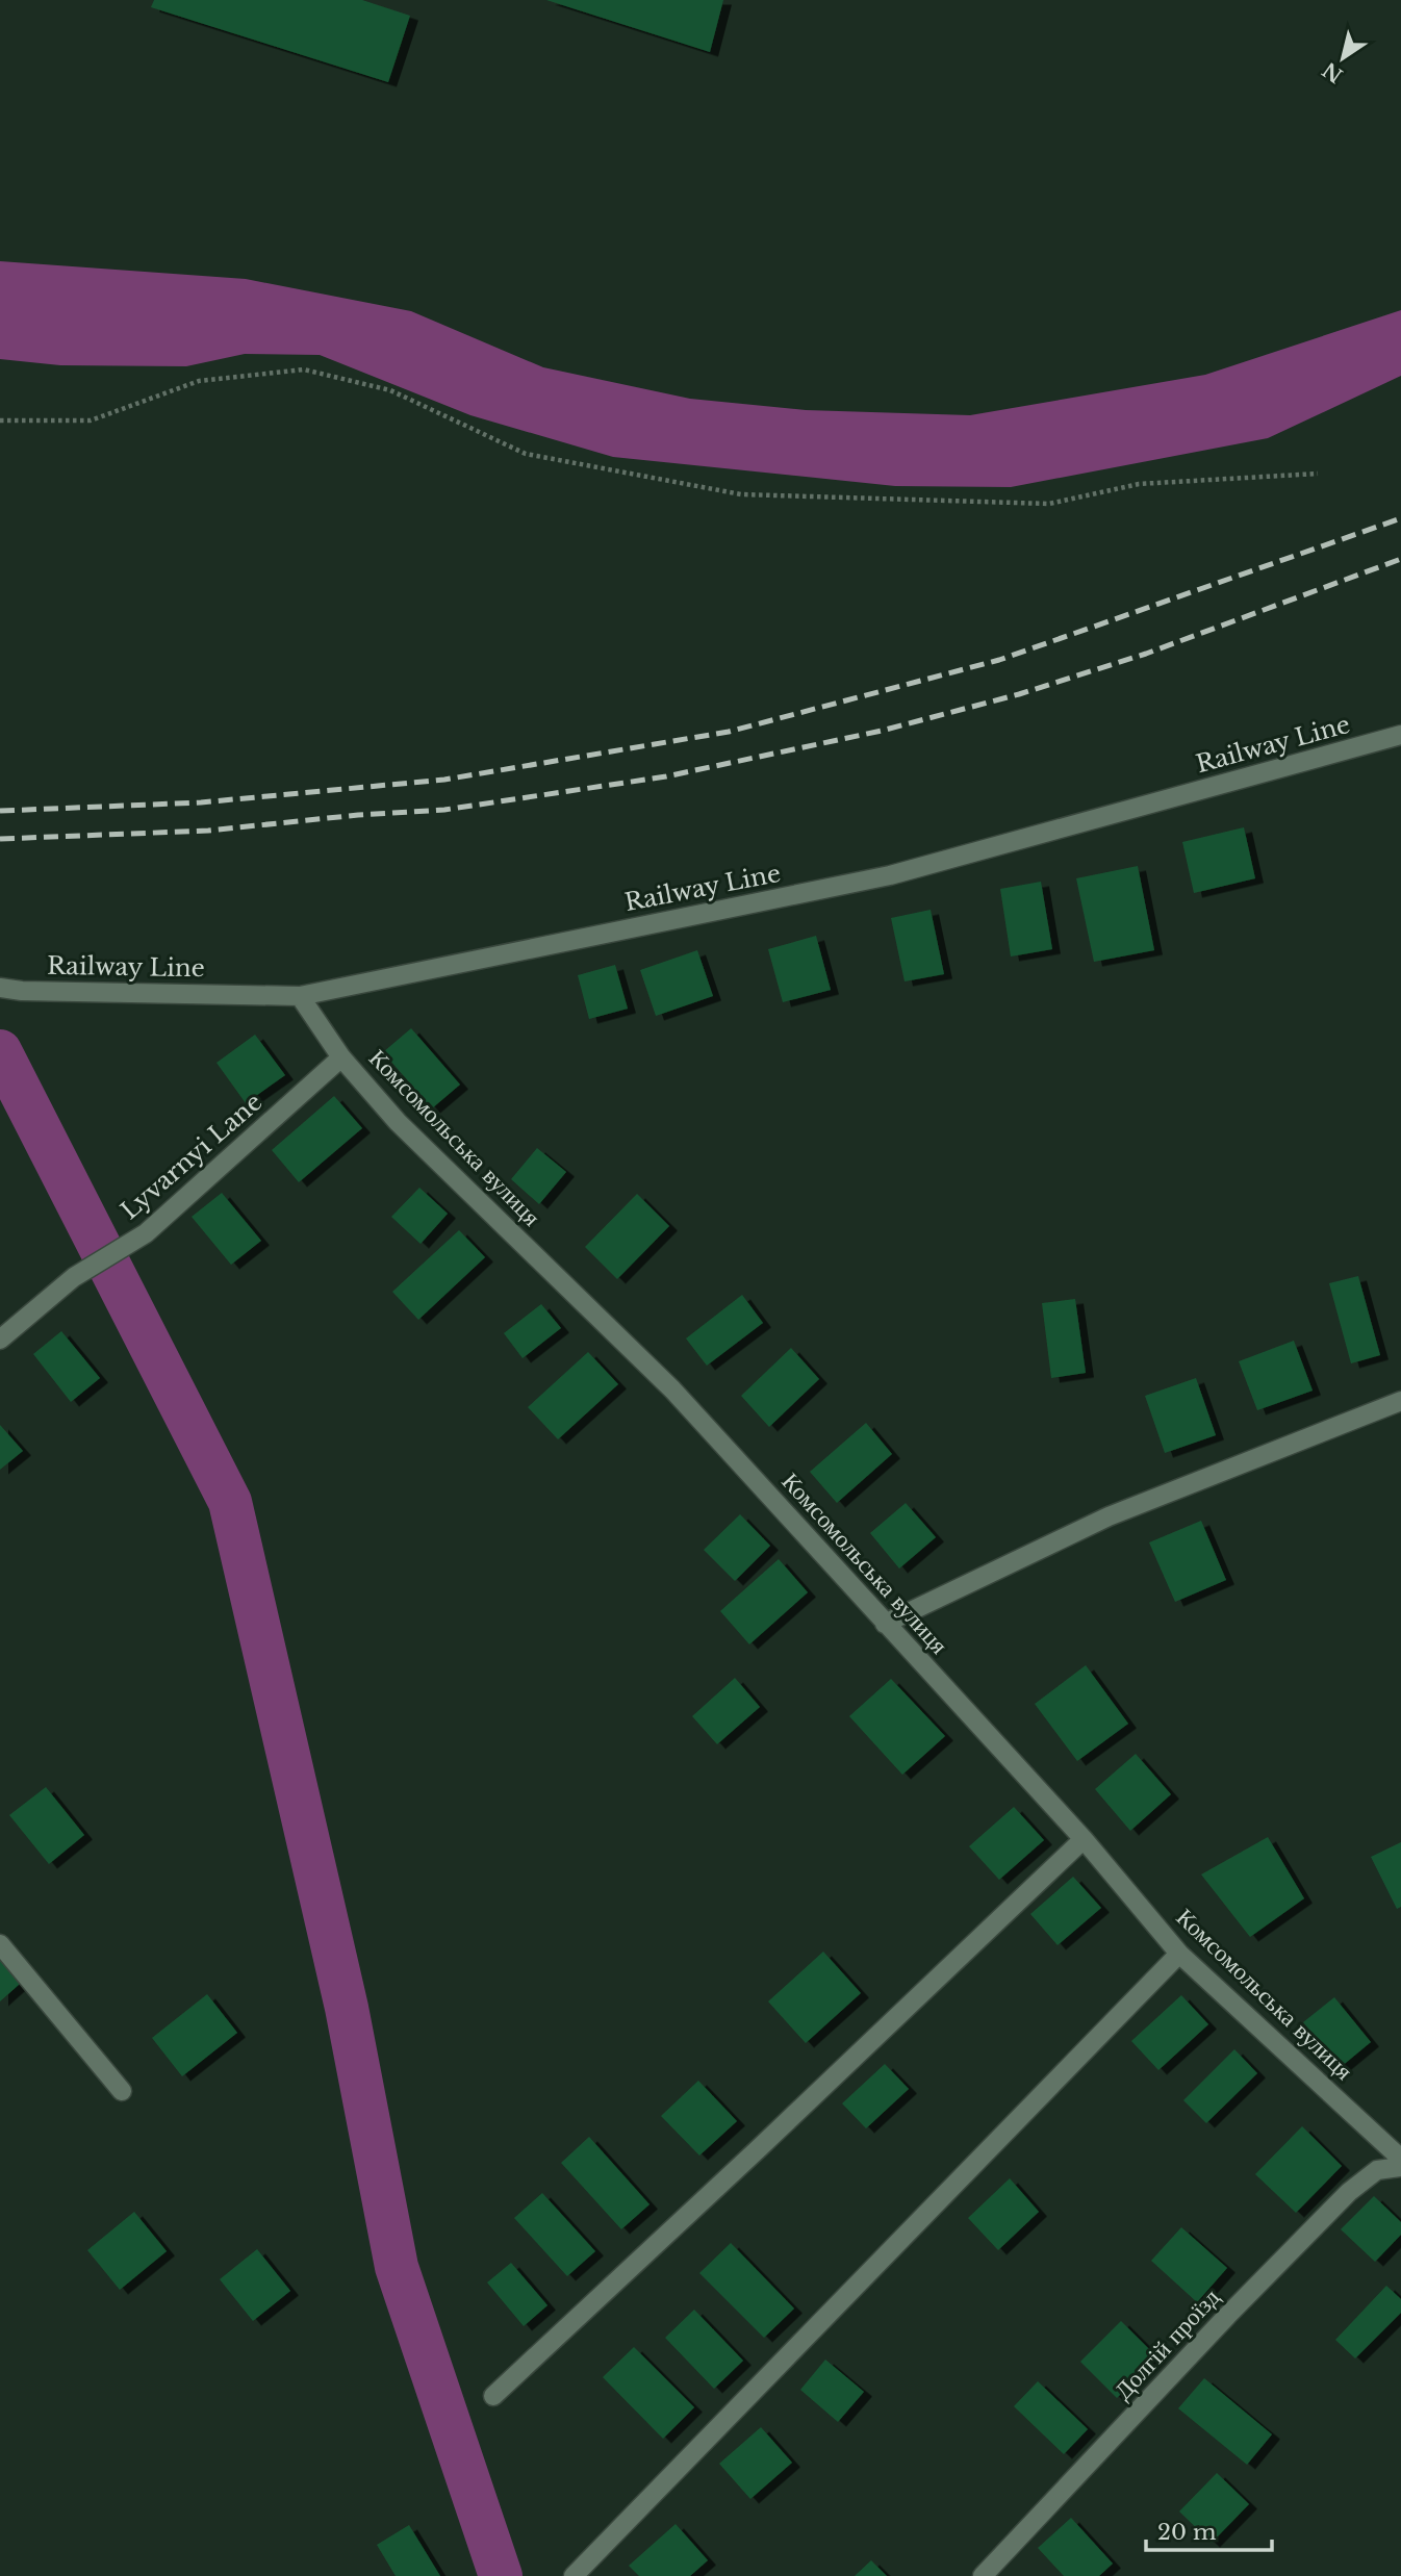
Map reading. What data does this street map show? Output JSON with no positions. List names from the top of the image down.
{
  "streets": {
    "street": [
      "Railway Line",
      "Комсомольська вулиця",
      "Lyvarnyi Lane",
      "Долгій проїзд"
    ]
  },
  "crossings": [
    ["Railway Line", "Комсомольська вулиця"],
    ["Комсомольська вулиця", "Lyvarnyi Lane"]
  ],
  "scale_bar": "20 m",
  "north": "bottom left"
}
